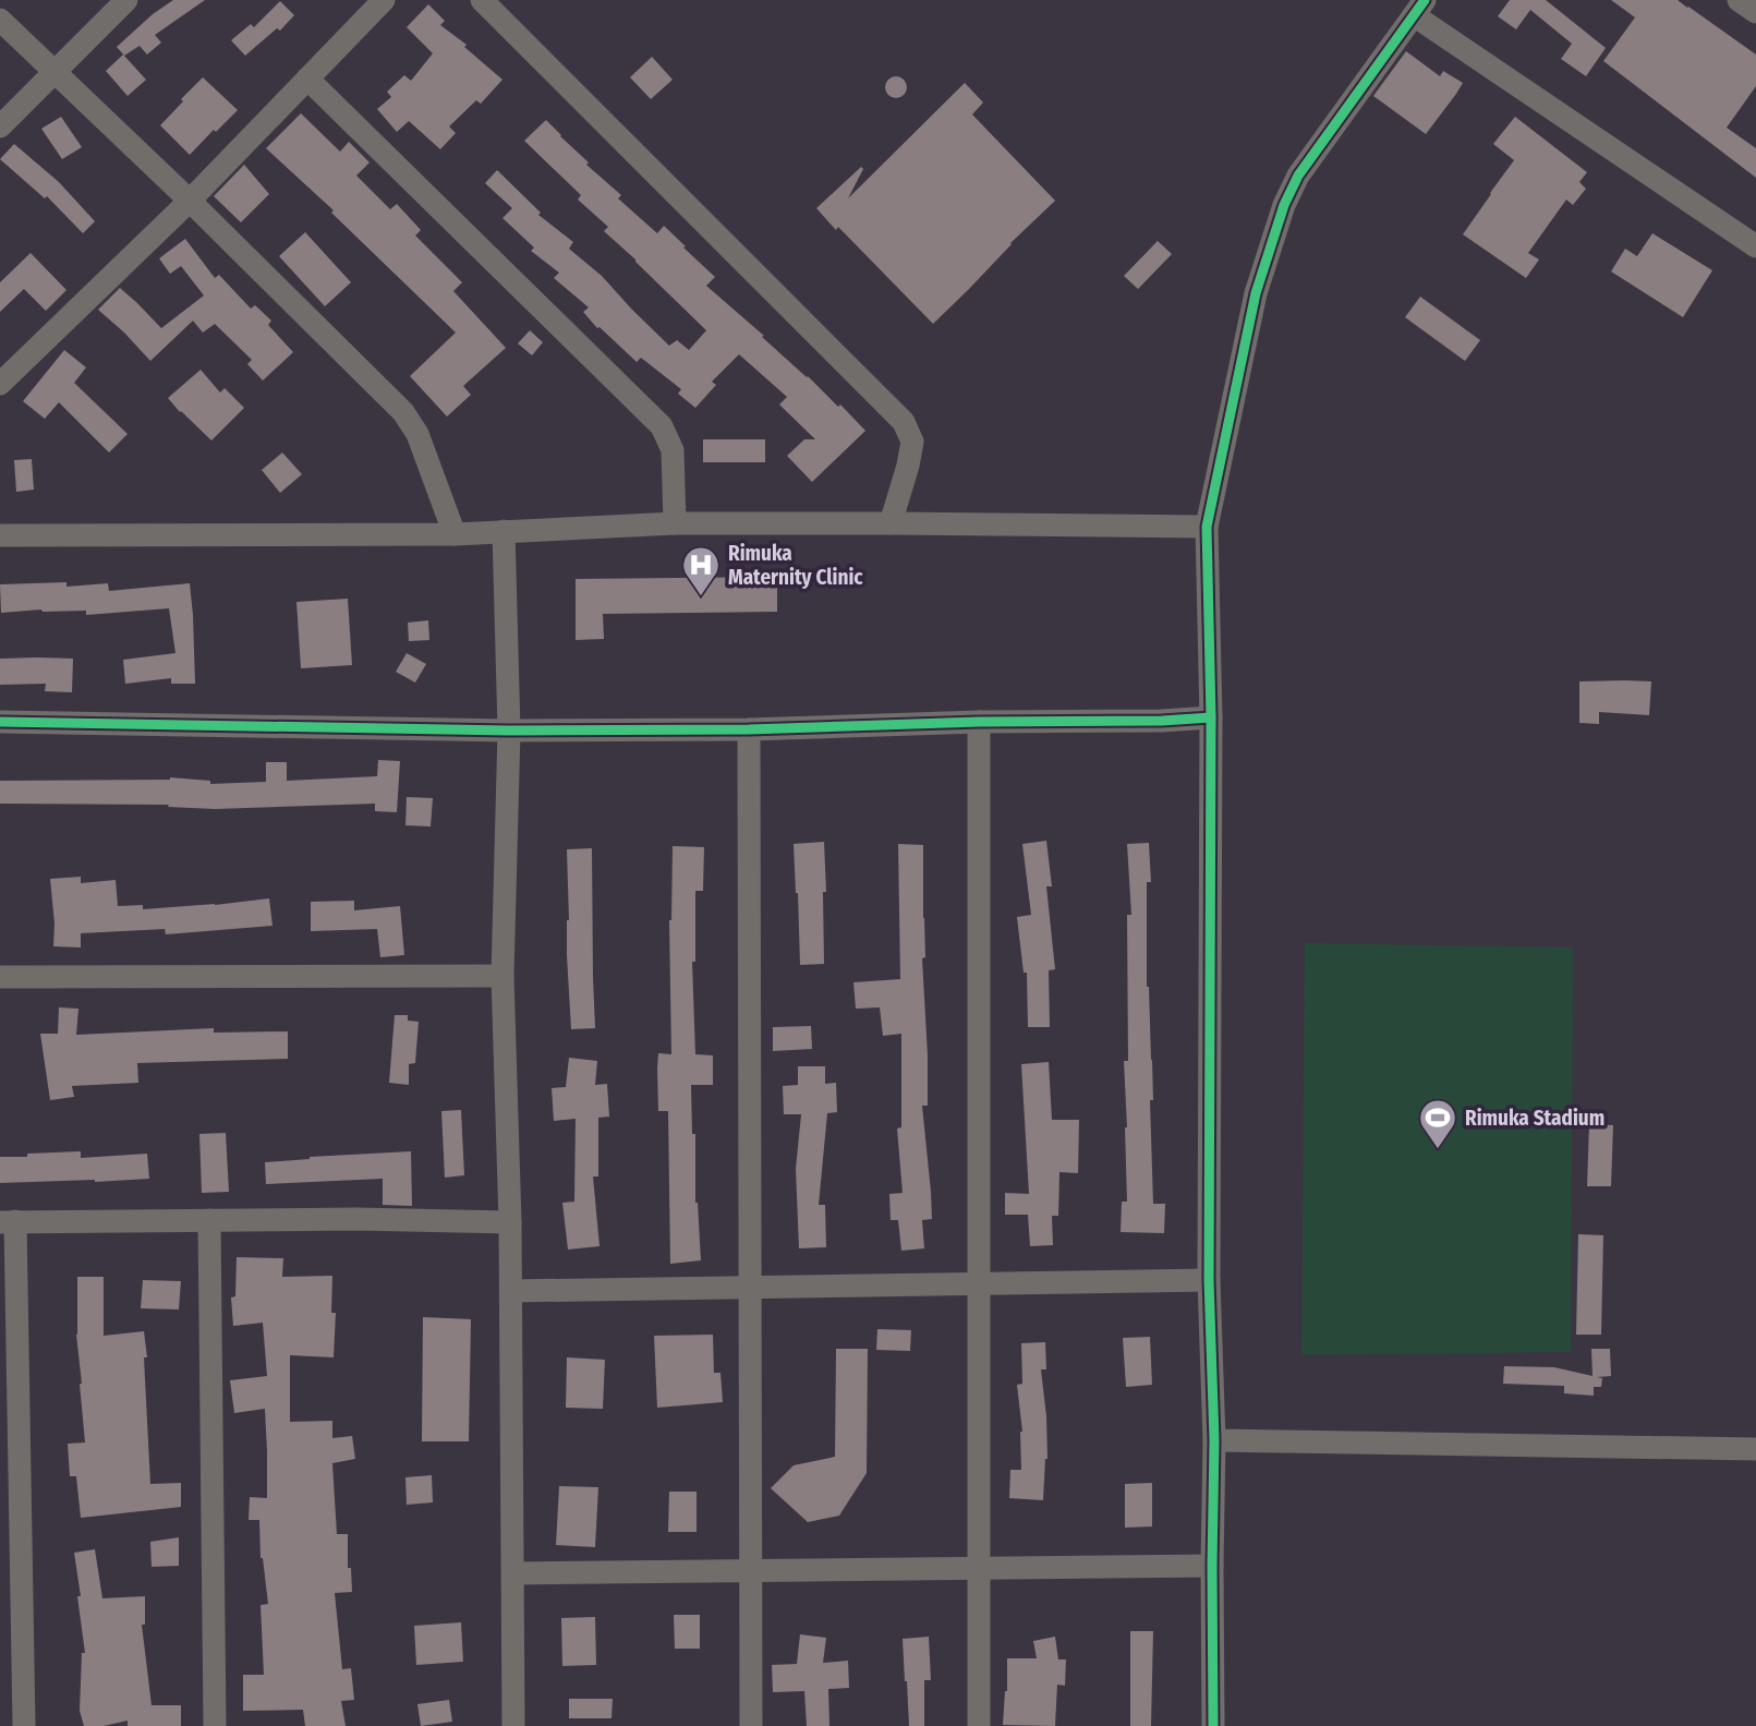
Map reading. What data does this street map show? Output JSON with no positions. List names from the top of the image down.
{
  "places": {
    "hospital": ["Rimuka Maternity Clinic"],
    "sports": ["Rimuka Stadium"]
  }
}
